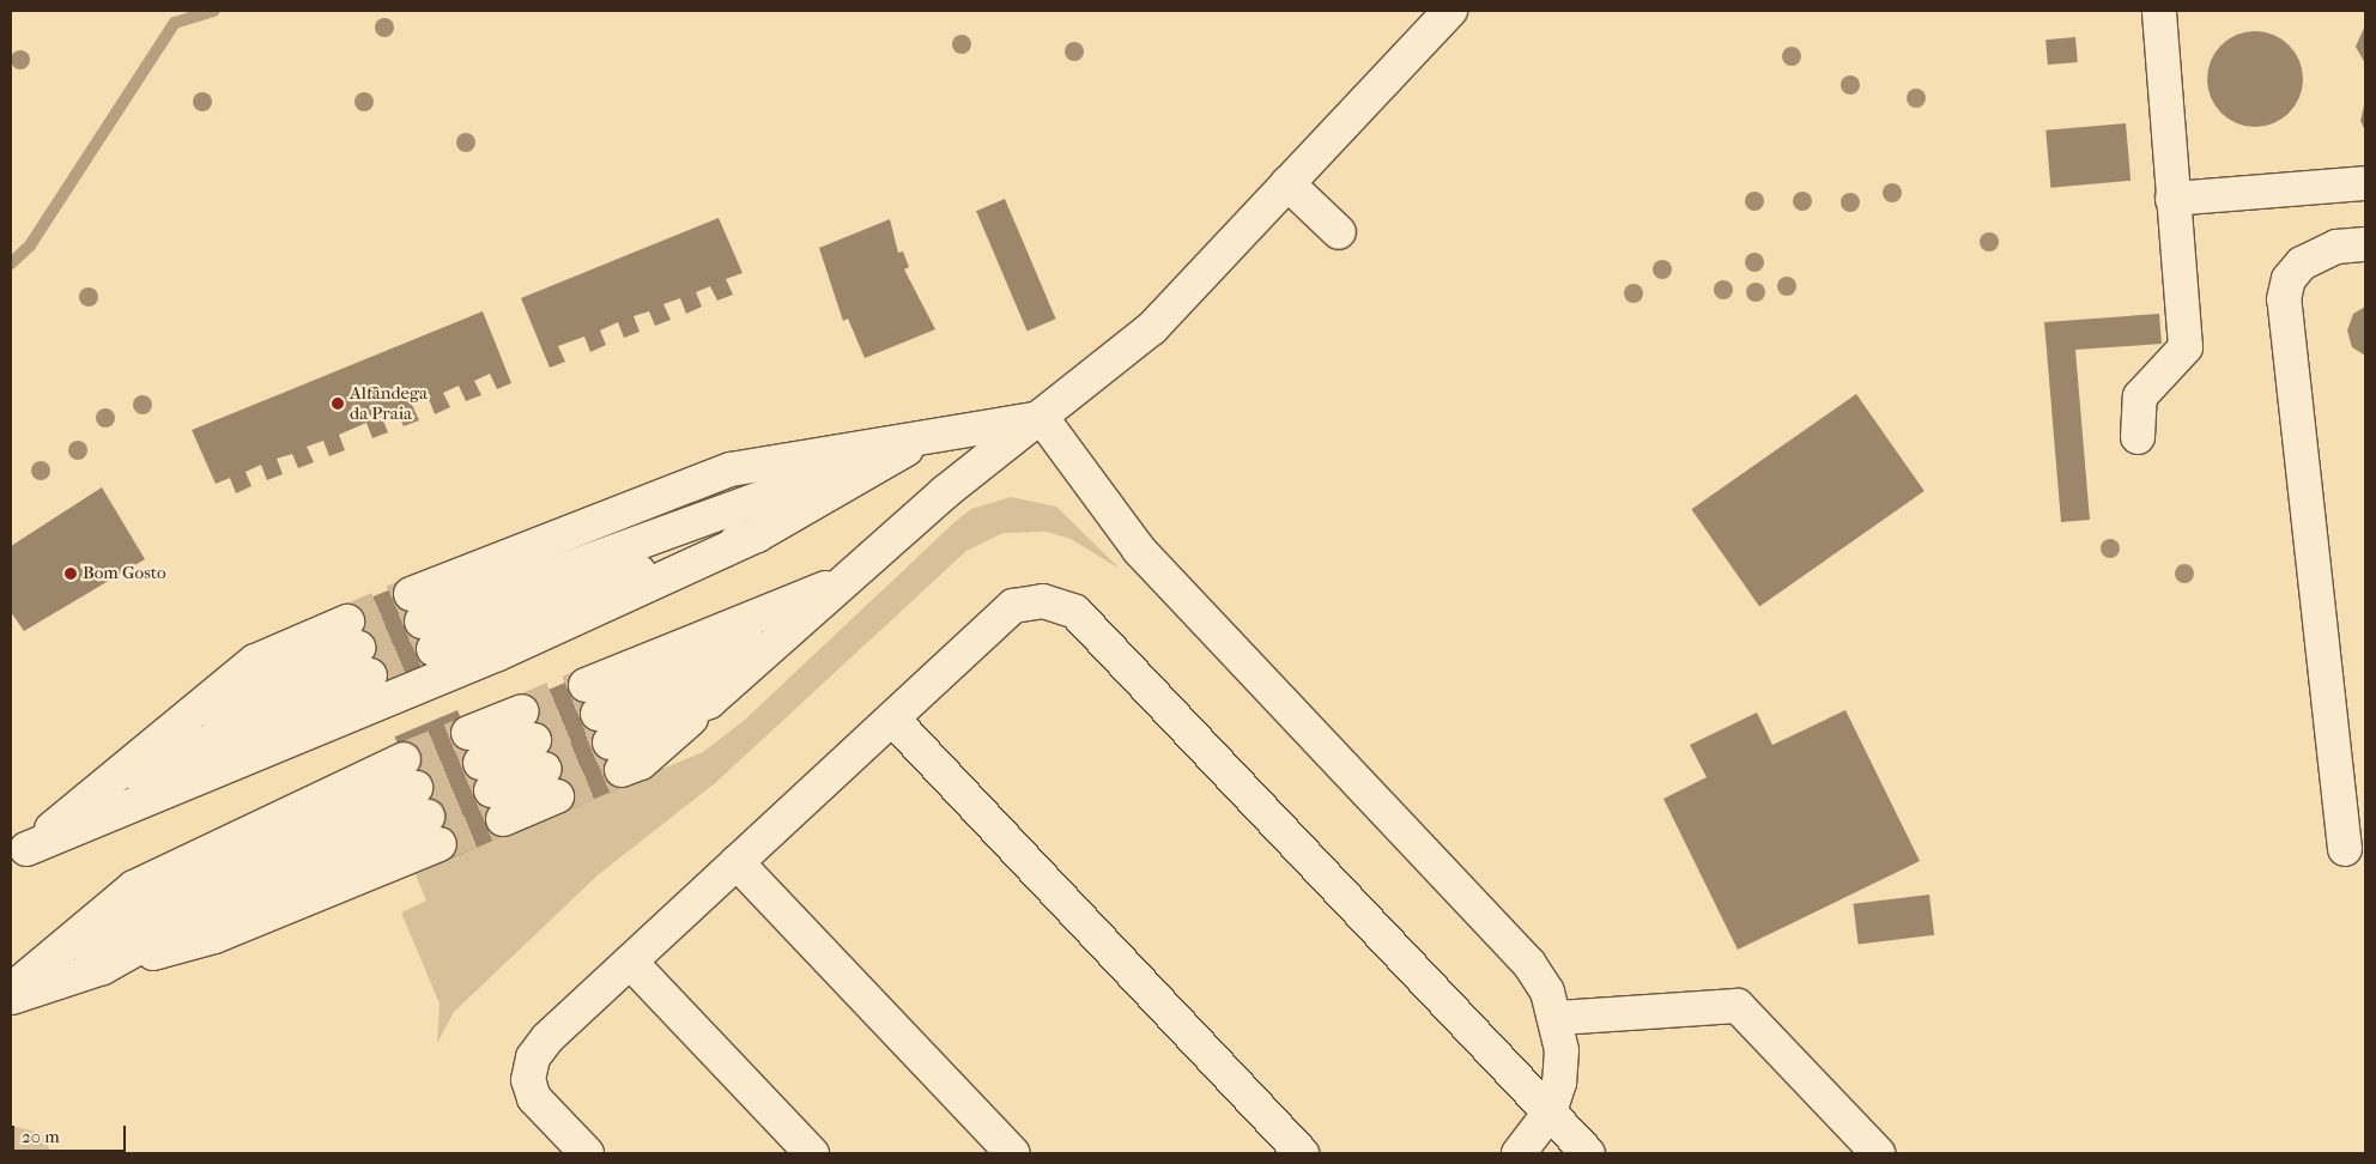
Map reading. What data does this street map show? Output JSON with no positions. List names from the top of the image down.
{
  "places": ["Alfândega da Praia", "Bom Gosto"],
  "scale_bar": "20 m"
}
